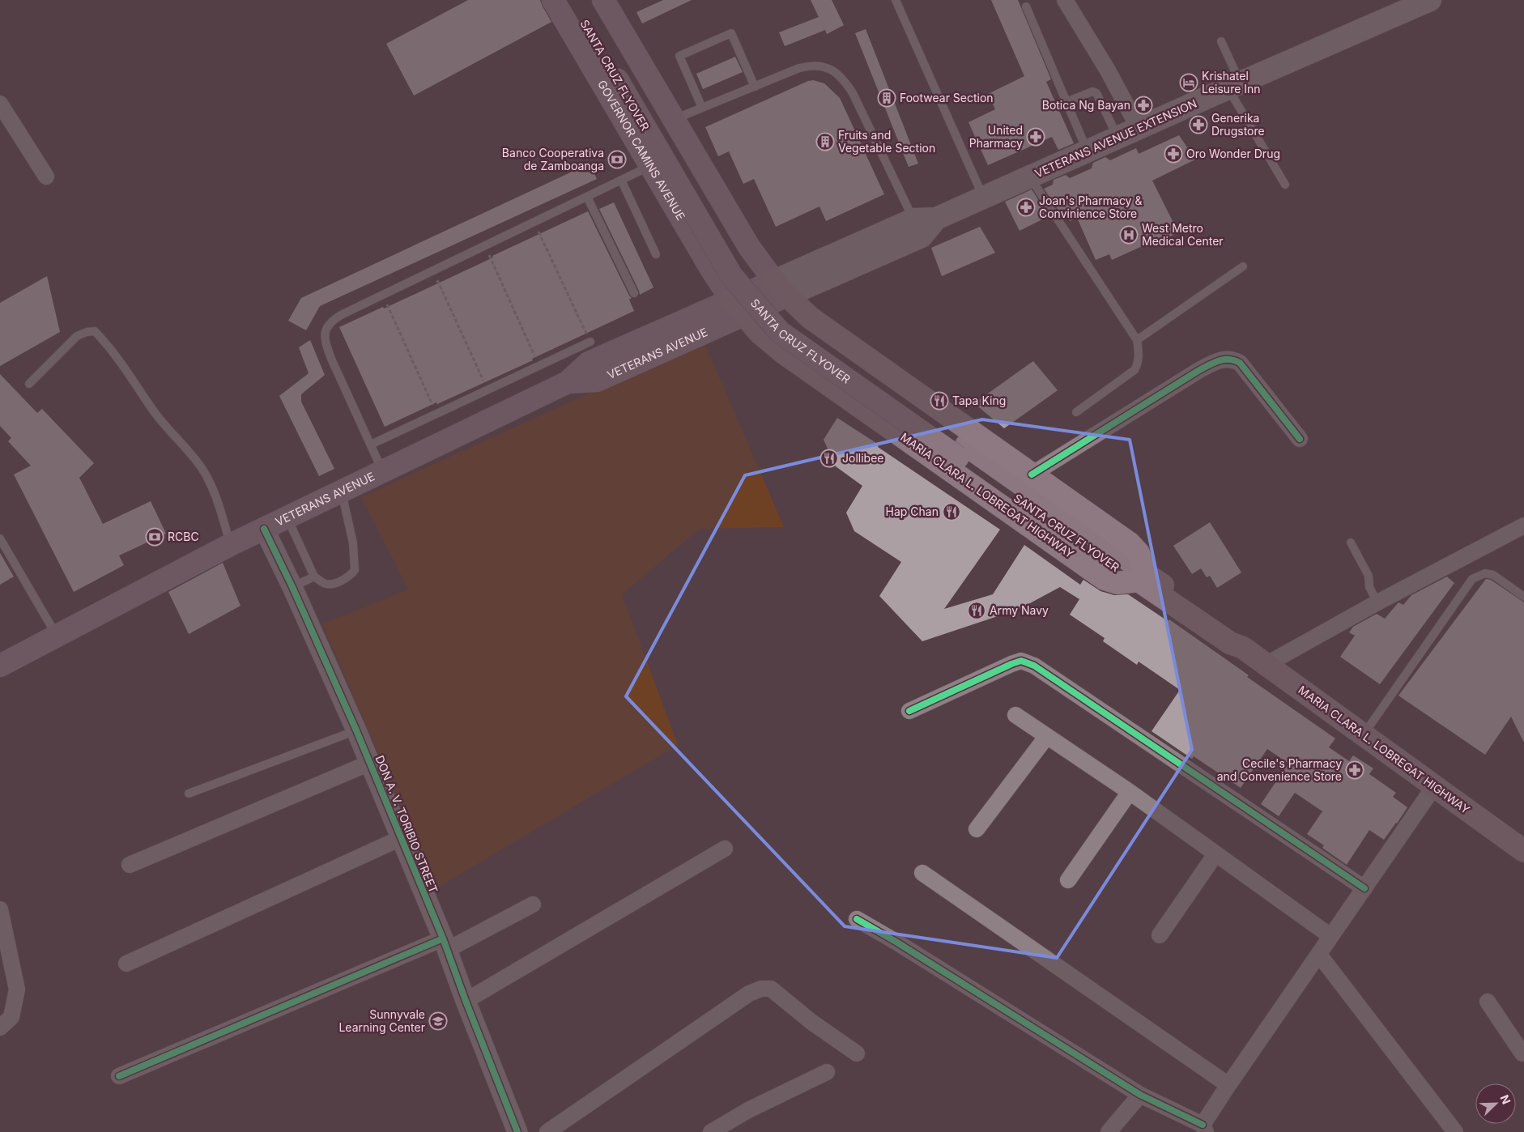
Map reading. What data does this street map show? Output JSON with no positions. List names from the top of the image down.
{
  "streets": {
    "highway": ["MARIA CLARA L. LOBREGAT HIGHWAY"],
    "main road": [
      "SANTA CRUZ FLYOVER",
      "VETERANS AVENUE EXTENSION",
      "GOVERNOR CAMINS AVENUE",
      "VETERANS AVENUE"
    ],
    "street": ["DON A. V. TORIBIO STREET"]
  },
  "crossings": [
    ["SANTA CRUZ FLYOVER", "MARIA CLARA L. LOBREGAT HIGHWAY"],
    ["VETERANS AVENUE EXTENSION", "VETERANS AVENUE"],
    ["GOVERNOR CAMINS AVENUE", "VETERANS AVENUE"],
    ["GOVERNOR CAMINS AVENUE", "MARIA CLARA L. LOBREGAT HIGHWAY"],
    ["VETERANS AVENUE", "MARIA CLARA L. LOBREGAT HIGHWAY"],
    ["VETERANS AVENUE", "DON A. V. TORIBIO STREET"]
  ],
  "places": {
    "hotel": ["Krishatel Leisure Inn"],
    "building": ["Footwear Section", "Fruits and Vegetable Section"],
    "pharmacy": [
      "Botica Ng Bayan",
      "Generika Drugstore",
      "United Pharmacy",
      "Oro Wonder Drug",
      "Joan's Pharmacy & Convinience Store",
      "Cecile's Pharmacy and Convenience Store"
    ],
    "bank": ["Banco Cooperativa de Zamboanga", "RCBC"],
    "hospital": ["West Metro Medical Center"],
    "restaurant": [
      "Tapa King",
      "Jollibee",
      "Hap Chan",
      "Army Navy"
    ],
    "school or university": ["Sunnyvale Learning Center"]
  },
  "north": "top right"
}
